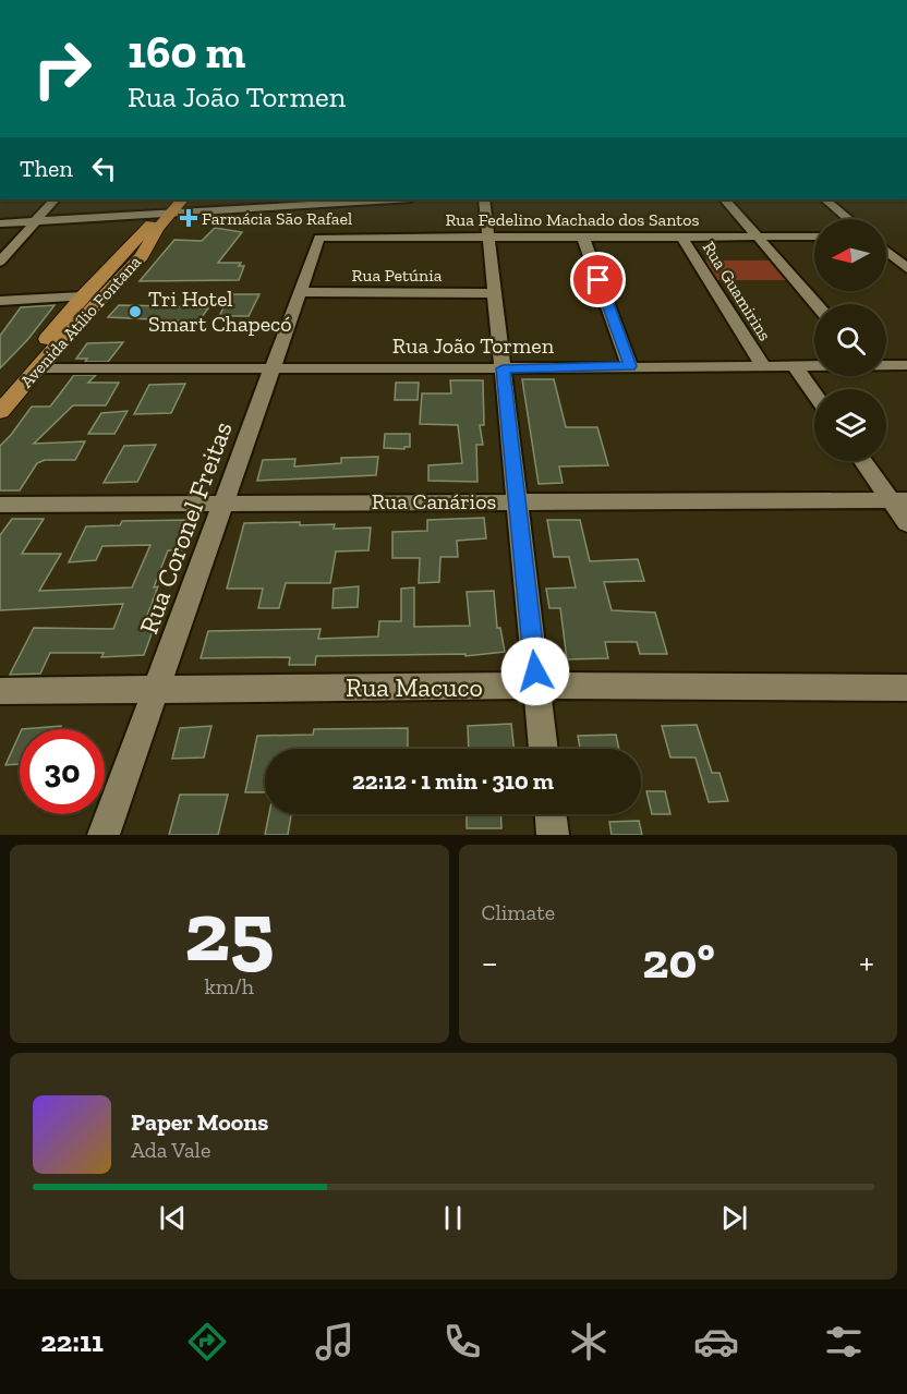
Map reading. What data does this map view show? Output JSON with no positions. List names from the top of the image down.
{
  "streets": {
    "main road": ["Avenida Atílio Fontana"],
    "street": [
      "Rua Fedelino Machado dos Santos",
      "Rua Petúnia",
      "Rua Guamirins",
      "Rua João Tormen",
      "Rua Canários",
      "Rua Coronel Freitas",
      "Rua Macuco"
    ]
  },
  "crossings": [
    ["Rua Fedelino Machado dos Santos", "Rua Guamirins"],
    ["Rua Fedelino Machado dos Santos", "Rua Coronel Freitas"],
    ["Rua Petúnia", "Rua Coronel Freitas"],
    ["Rua Guamirins", "Rua João Tormen"],
    ["Avenida Atílio Fontana", "Rua João Tormen"],
    ["Rua João Tormen", "Rua Coronel Freitas"],
    ["Rua Canários", "Rua Coronel Freitas"],
    ["Rua Coronel Freitas", "Rua Macuco"]
  ],
  "places": {
    "health": ["Farmácia São Rafael"],
    "other": ["Tri Hotel Smart Chapecó"]
  },
  "north": "left",
  "page": {
    "turn": ["160 m", "Rua João Tormen"],
    "then": "Then",
    "limit": "30",
    "trip": "22:12 · 1 min · 310 m",
    "tile": [
      ["25", "km/h"],
      "Climate"
    ],
    "heat": ["−", "20°", "+"],
    "song": ["Paper Moons", "Ada Vale"],
    "tabs": "22:11"
  }
}
